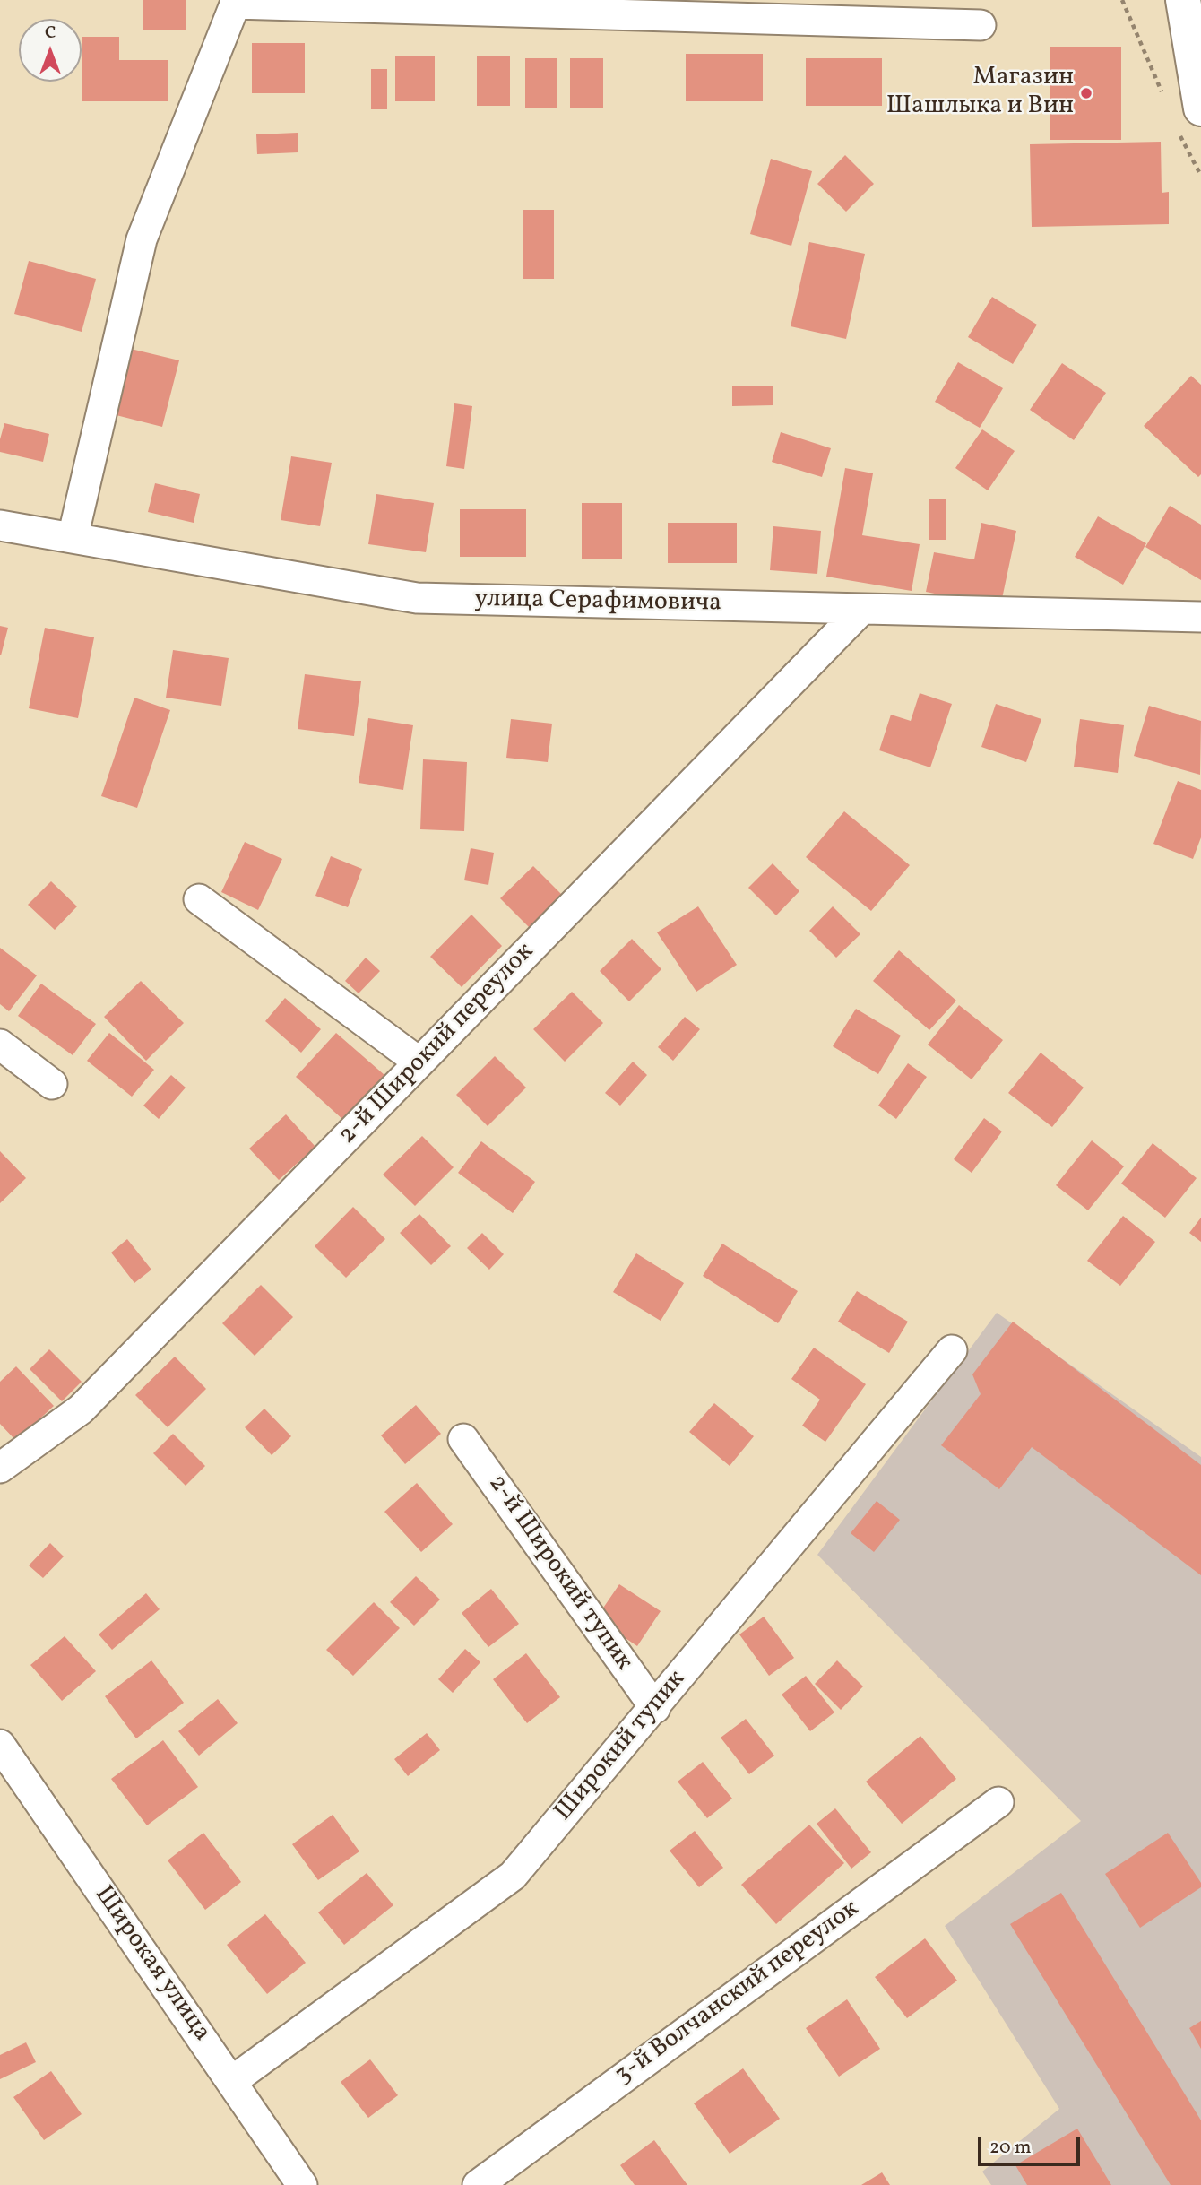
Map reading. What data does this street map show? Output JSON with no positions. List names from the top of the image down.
{
  "streets": {
    "street": [
      "улица Серафимовича",
      "2-й Широкий переулок",
      "2-й Широкий тупик",
      "Широкий тупик",
      "Широкая улица",
      "3-й Волчанский переулок"
    ]
  },
  "crossings": [
    ["улица Серафимовича", "2-й Широкий переулок"],
    ["2-й Широкий тупик", "Широкий тупик"],
    ["Широкий тупик", "Широкая улица"]
  ],
  "places": ["Магазин Шашлыка и Вин"],
  "scale_bar": "20 m",
  "north": "top"
}
